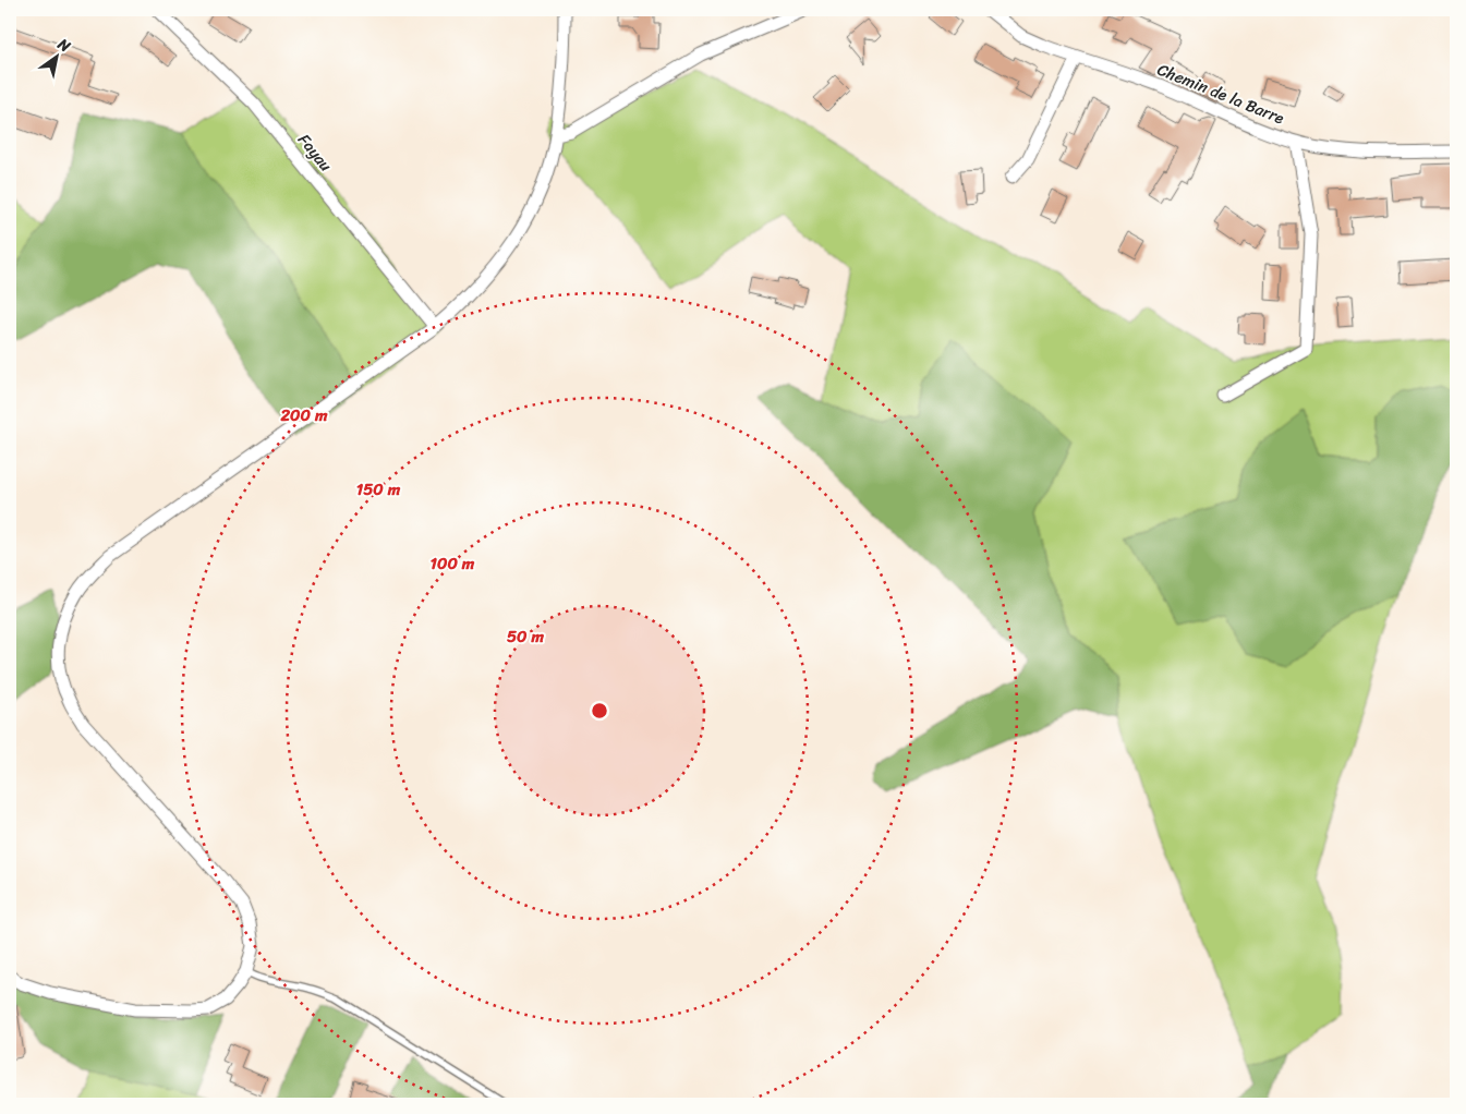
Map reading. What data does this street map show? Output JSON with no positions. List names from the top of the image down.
{
  "streets": {
    "street": ["Chemin de la Barre", "Fayau"]
  },
  "north": "top right",
  "rings": [
    "200 m",
    "150 m",
    "100 m",
    "50 m"
  ]
}
